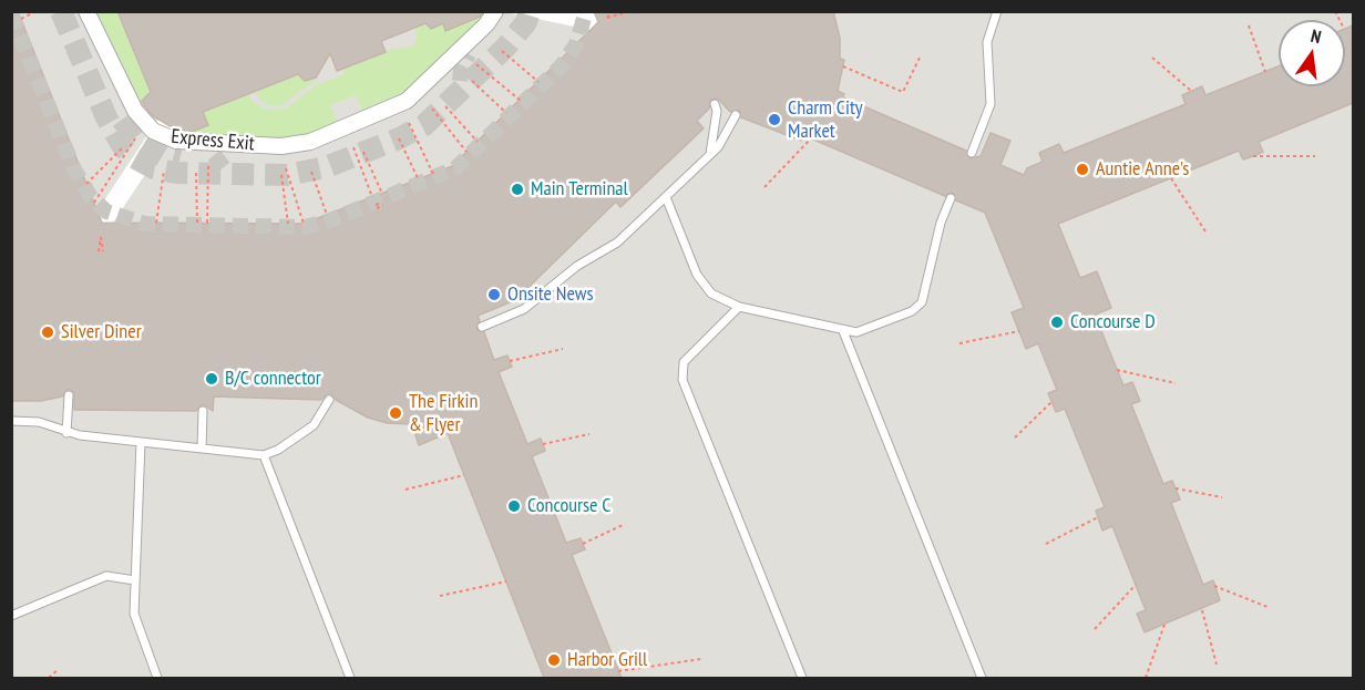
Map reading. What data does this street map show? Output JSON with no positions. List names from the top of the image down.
{
  "streets": {
    "street": ["Express Exit"]
  },
  "places": [
    "Charm City Market",
    "Auntie Anne's",
    "Main Terminal",
    "Onsite News",
    "Concourse D",
    "Silver Diner",
    "B/C connector",
    "The Firkin & Flyer",
    "Concourse C",
    "Harbor Grill"
  ],
  "north": "top"
}
